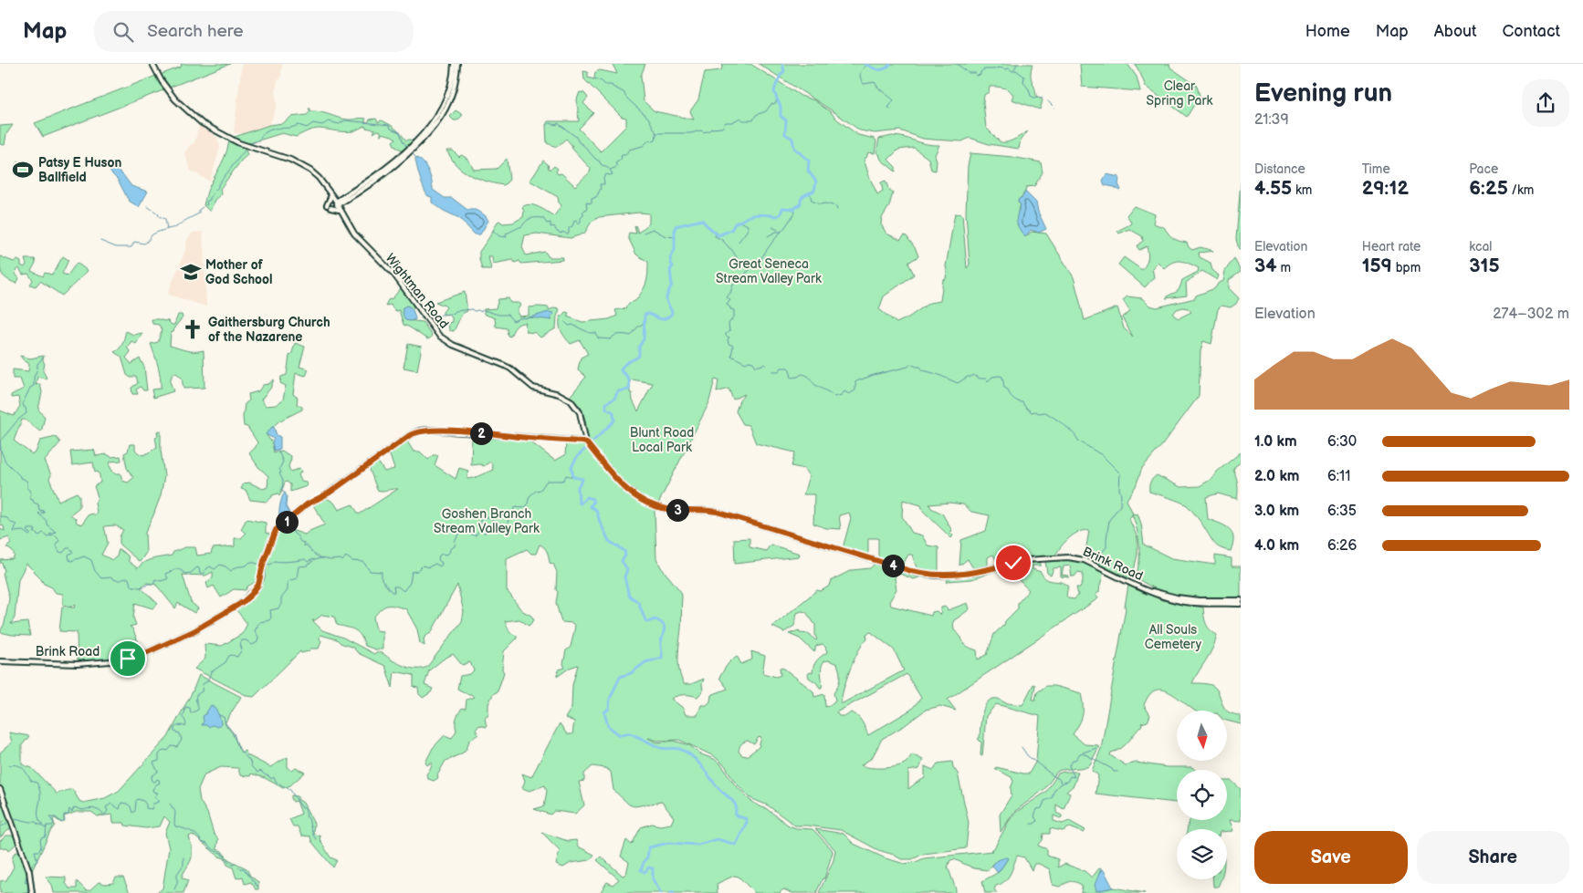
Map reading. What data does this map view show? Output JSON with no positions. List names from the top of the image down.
{
  "streets": {
    "main road": ["Wightman Road", "Brink Road"]
  },
  "crossings": [
    ["Wightman Road", "Brink Road"]
  ],
  "parks": [
    "Clear Spring Park",
    "Great Seneca Stream Valley Park",
    "Blunt Road Local Park",
    "Goshen Branch Stream Valley Park",
    "All Souls Cemetery"
  ],
  "places": {
    "sports": ["Patsy E Huson Ballfield"],
    "school or university": ["Mother of God School"],
    "church": ["Gaithersburg Church of the Nazarene"]
  },
  "north": "bottom",
  "page": {
    "header": "Map",
    "search": "Search here",
    "nav": [
      "Home",
      "Map",
      "About",
      "Contact"
    ],
    "heading": ["Evening run", "21:39"],
    "stats": [
      ["Distance", "4.55 km"],
      ["Time", "29:12"],
      ["Pace", "6:25 /km"],
      ["Elevation", "34 m"],
      ["Heart rate", "159 bpm"],
      ["kcal", "315"]
    ],
    "chart": ["Elevation", "274–302 m"],
    "pins": [
      "2",
      "3",
      "1",
      "4"
    ],
    "list": [
      {
        "name": "1.0 km",
        "note": "6:30"
      },
      {
        "name": "2.0 km",
        "note": "6:11"
      },
      {
        "name": "3.0 km",
        "note": "6:35"
      },
      {
        "name": "4.0 km",
        "note": "6:26"
      }
    ],
    "buttons": ["Save", "Share"]
  }
}
